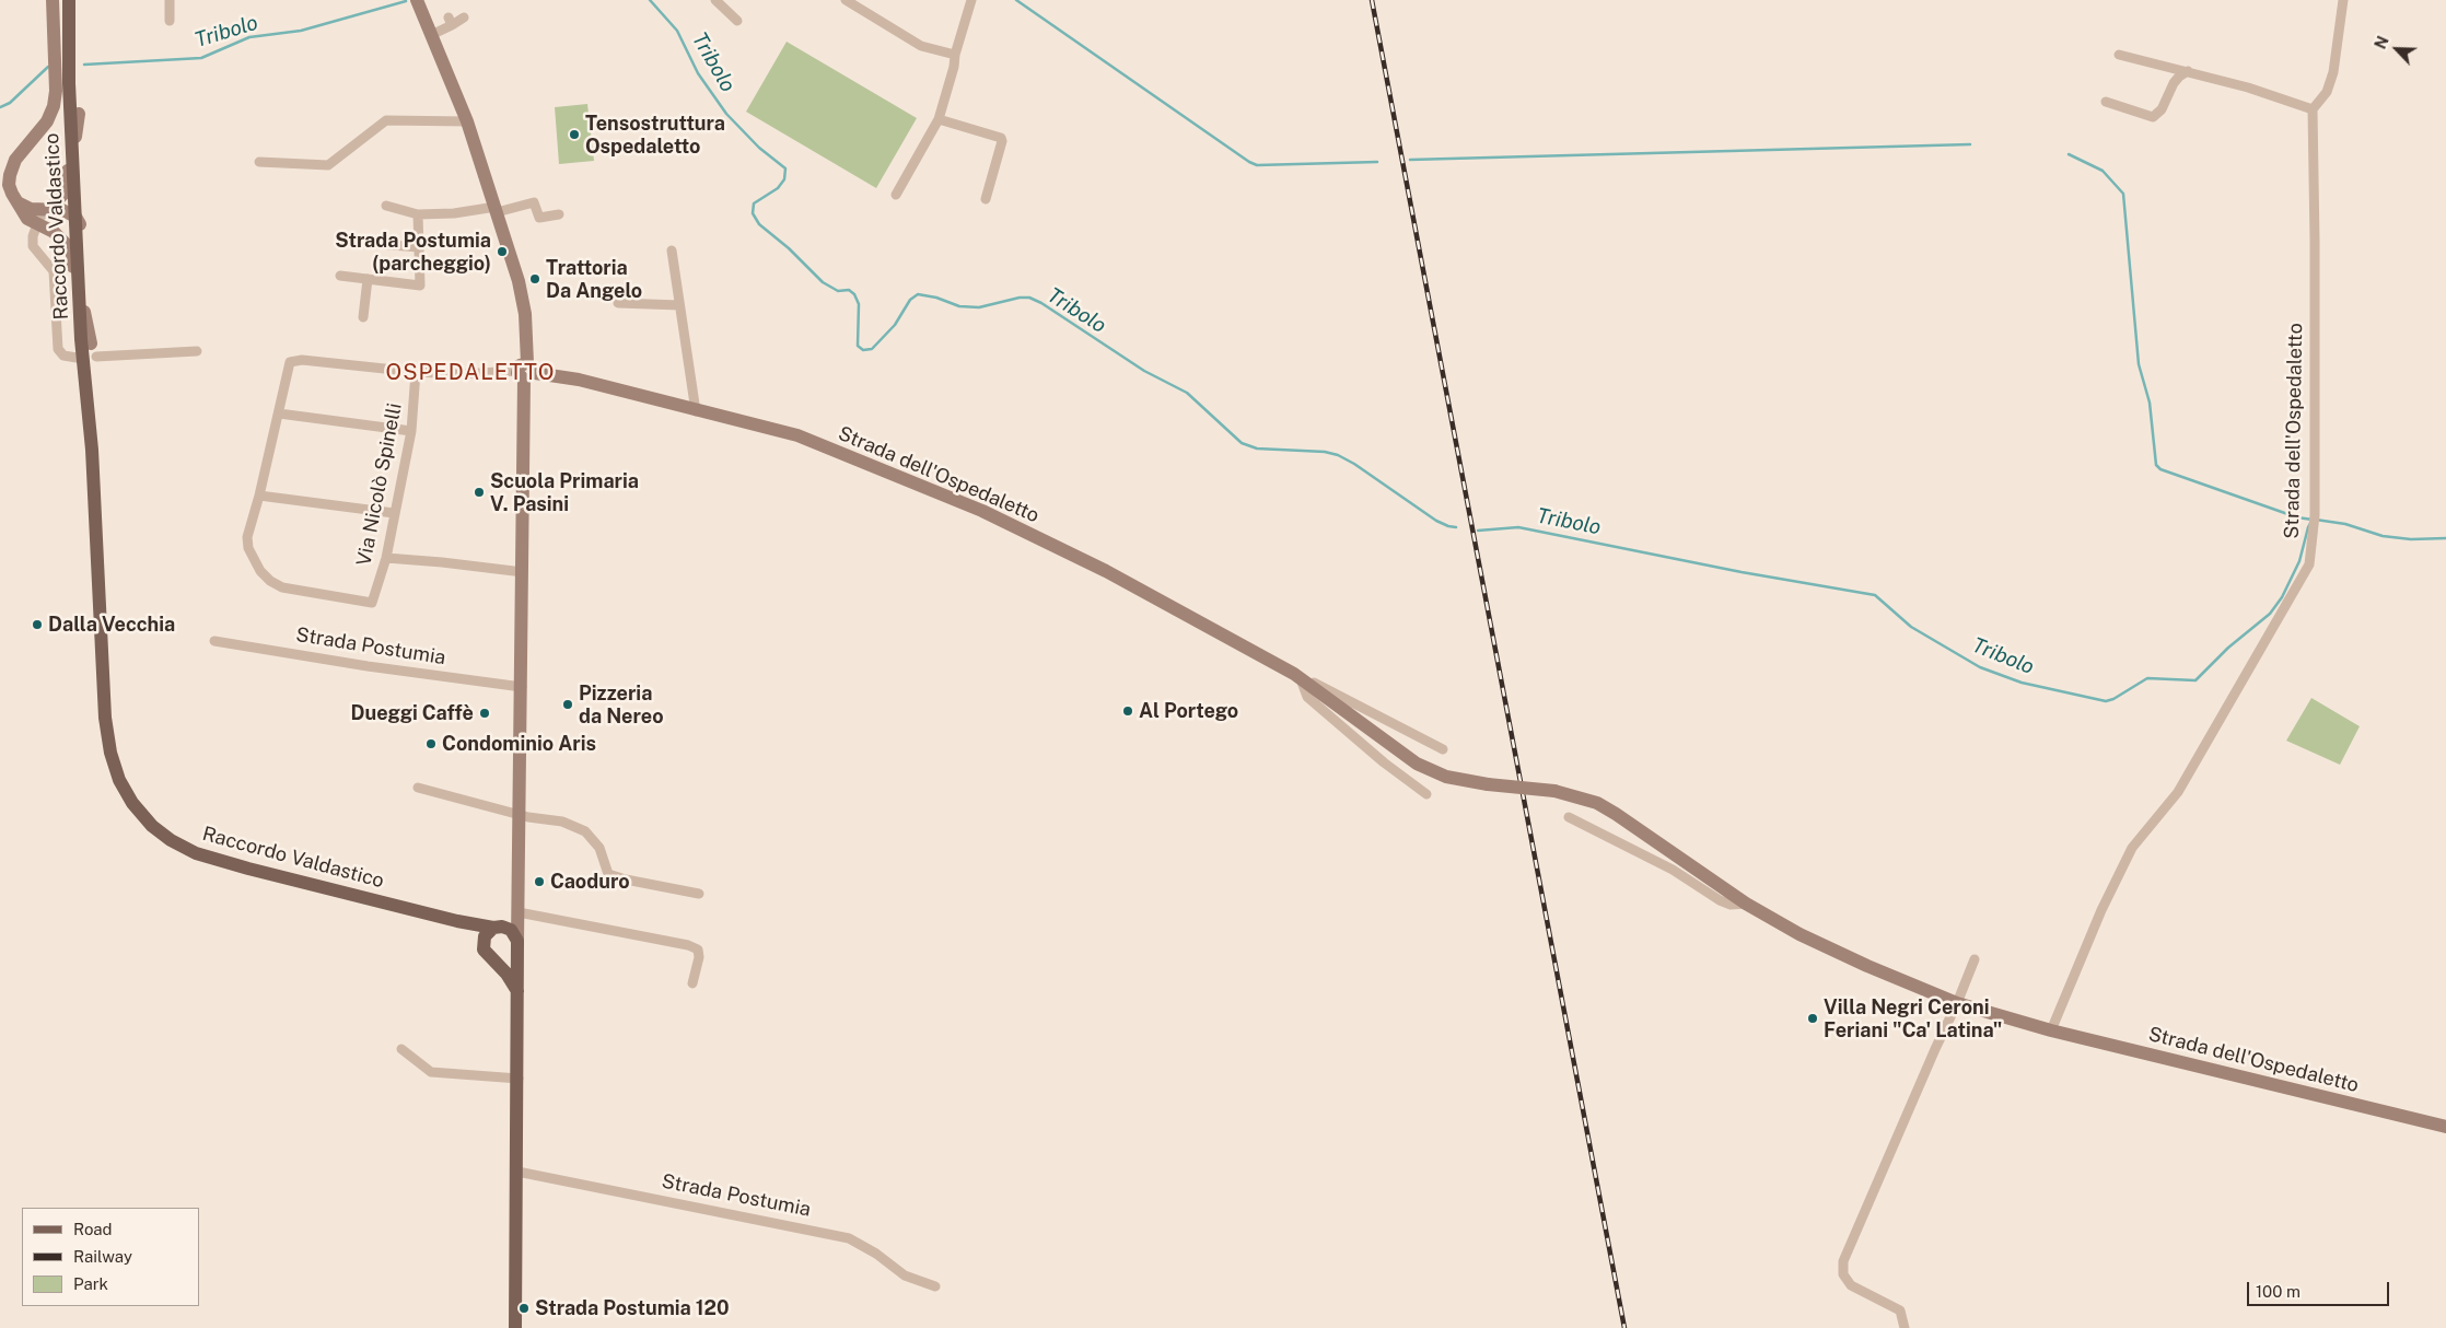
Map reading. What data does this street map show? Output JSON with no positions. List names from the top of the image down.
{
  "streets": {
    "main road": ["Raccordo Valdastico"],
    "street": ["Strada dell'Ospedaletto", "Via Nicolò Spinelli", "Strada Postumia"]
  },
  "districts": ["OSPEDALETTO"],
  "water": ["Tribolo"],
  "places": [
    "Tensostruttura Ospedaletto",
    "Strada Postumia (parcheggio)",
    "Trattoria Da Angelo",
    "Scuola Primaria V. Pasini",
    "Dalla Vecchia",
    "Pizzeria da Nereo",
    "Al Portego",
    "Dueggi Caffè",
    "Condominio Aris",
    "Caoduro",
    "Villa Negri Ceroni Feriani \"Ca' Latina\"",
    "Strada Postumia 120"
  ],
  "legend": ["Road", "Railway", "Park"],
  "scale_bar": "100 m",
  "north": "top left"
}
